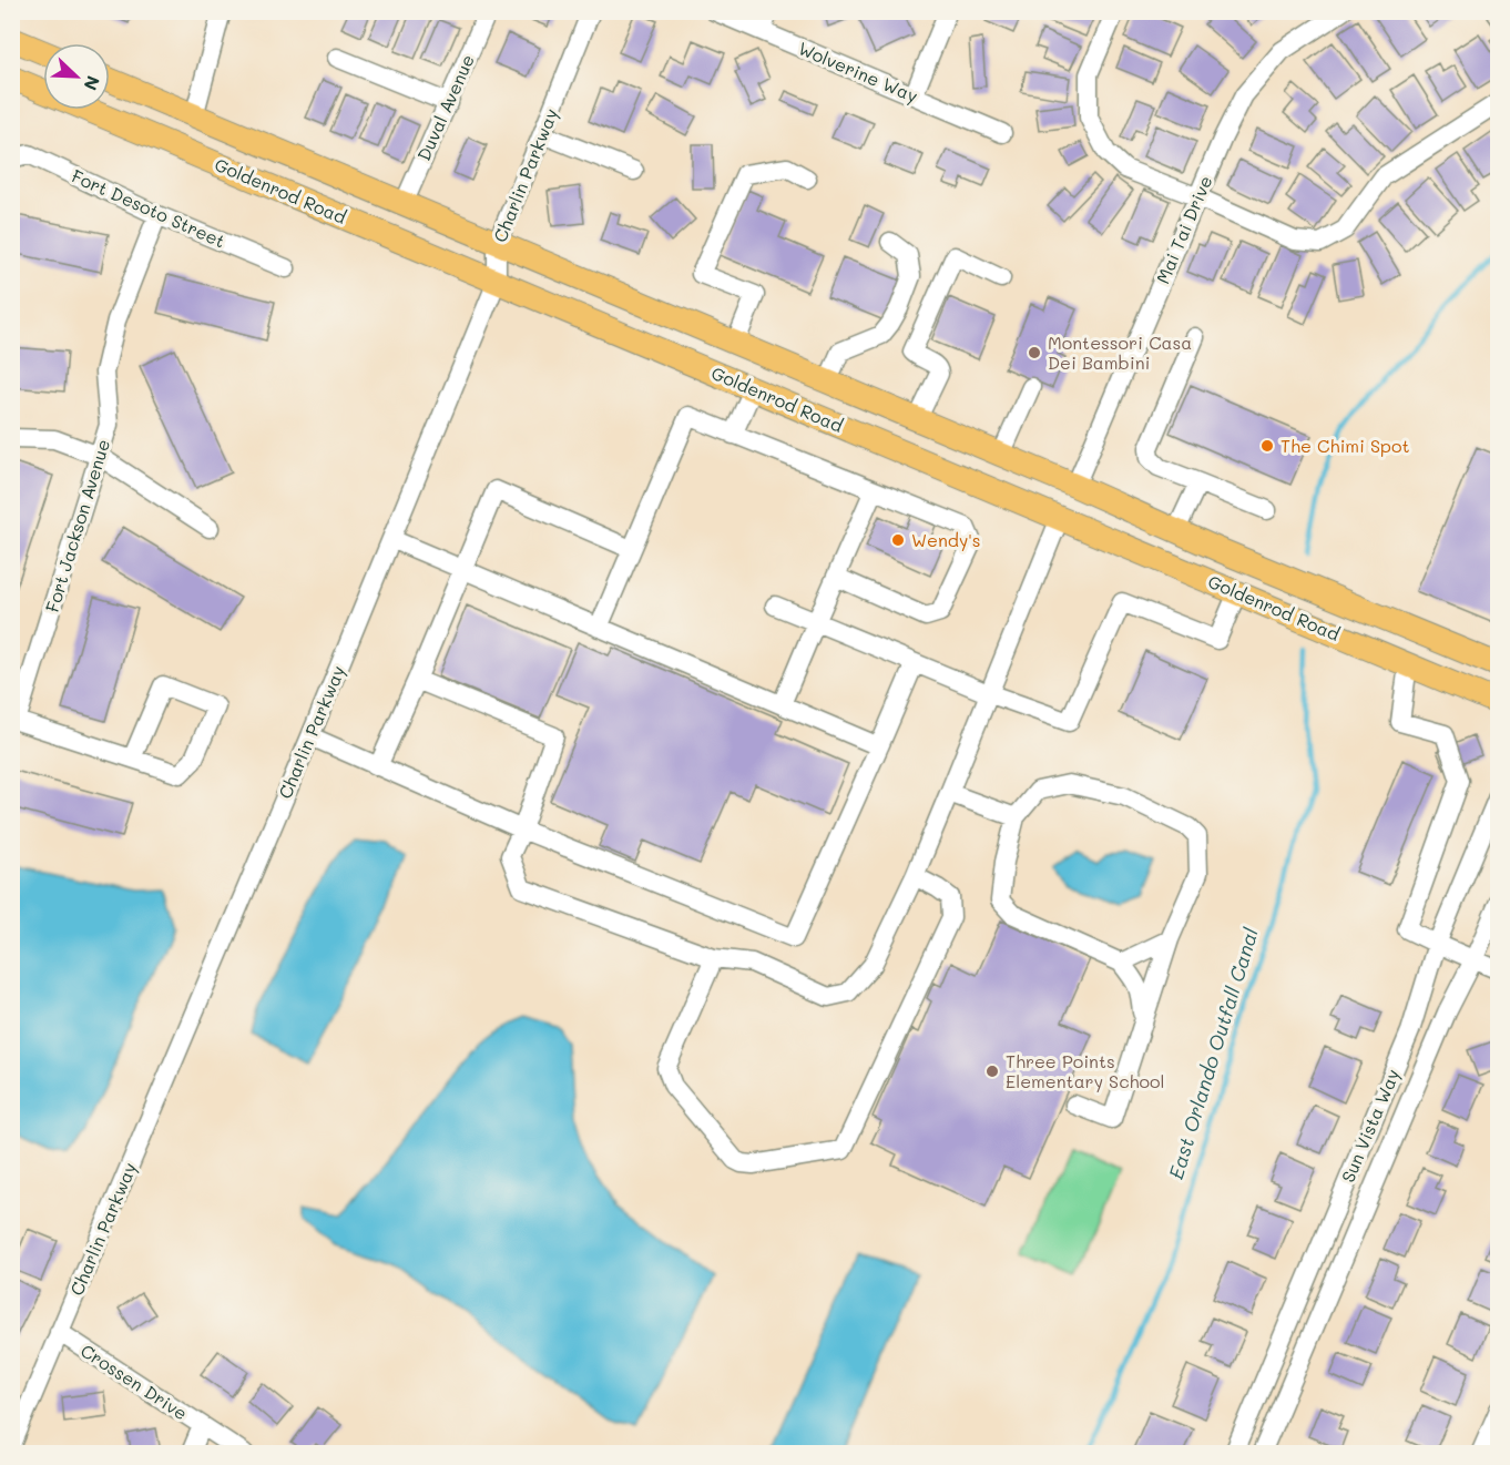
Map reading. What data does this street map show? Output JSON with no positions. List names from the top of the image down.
{
  "streets": {
    "main road": ["Goldenrod Road"],
    "street": [
      "Wolverine Way",
      "Duval Avenue",
      "Charlin Parkway",
      "Fort Desoto Street",
      "Mai Tai Drive",
      "Fort Jackson Avenue",
      "Sun Vista Way",
      "Crossen Drive"
    ]
  },
  "crossings": [
    ["Duval Avenue", "Goldenrod Road"],
    ["Charlin Parkway", "Goldenrod Road"],
    ["Charlin Parkway", "Crossen Drive"],
    ["Goldenrod Road", "Mai Tai Drive"],
    ["Fort Desoto Street", "Fort Jackson Avenue"]
  ],
  "water": ["East Orlando Outfall Canal"],
  "places": [
    "Montessori Casa Dei Bambini",
    "The Chimi Spot",
    "Wendy's",
    "Three Points Elementary School"
  ],
  "north": "bottom right"
}
